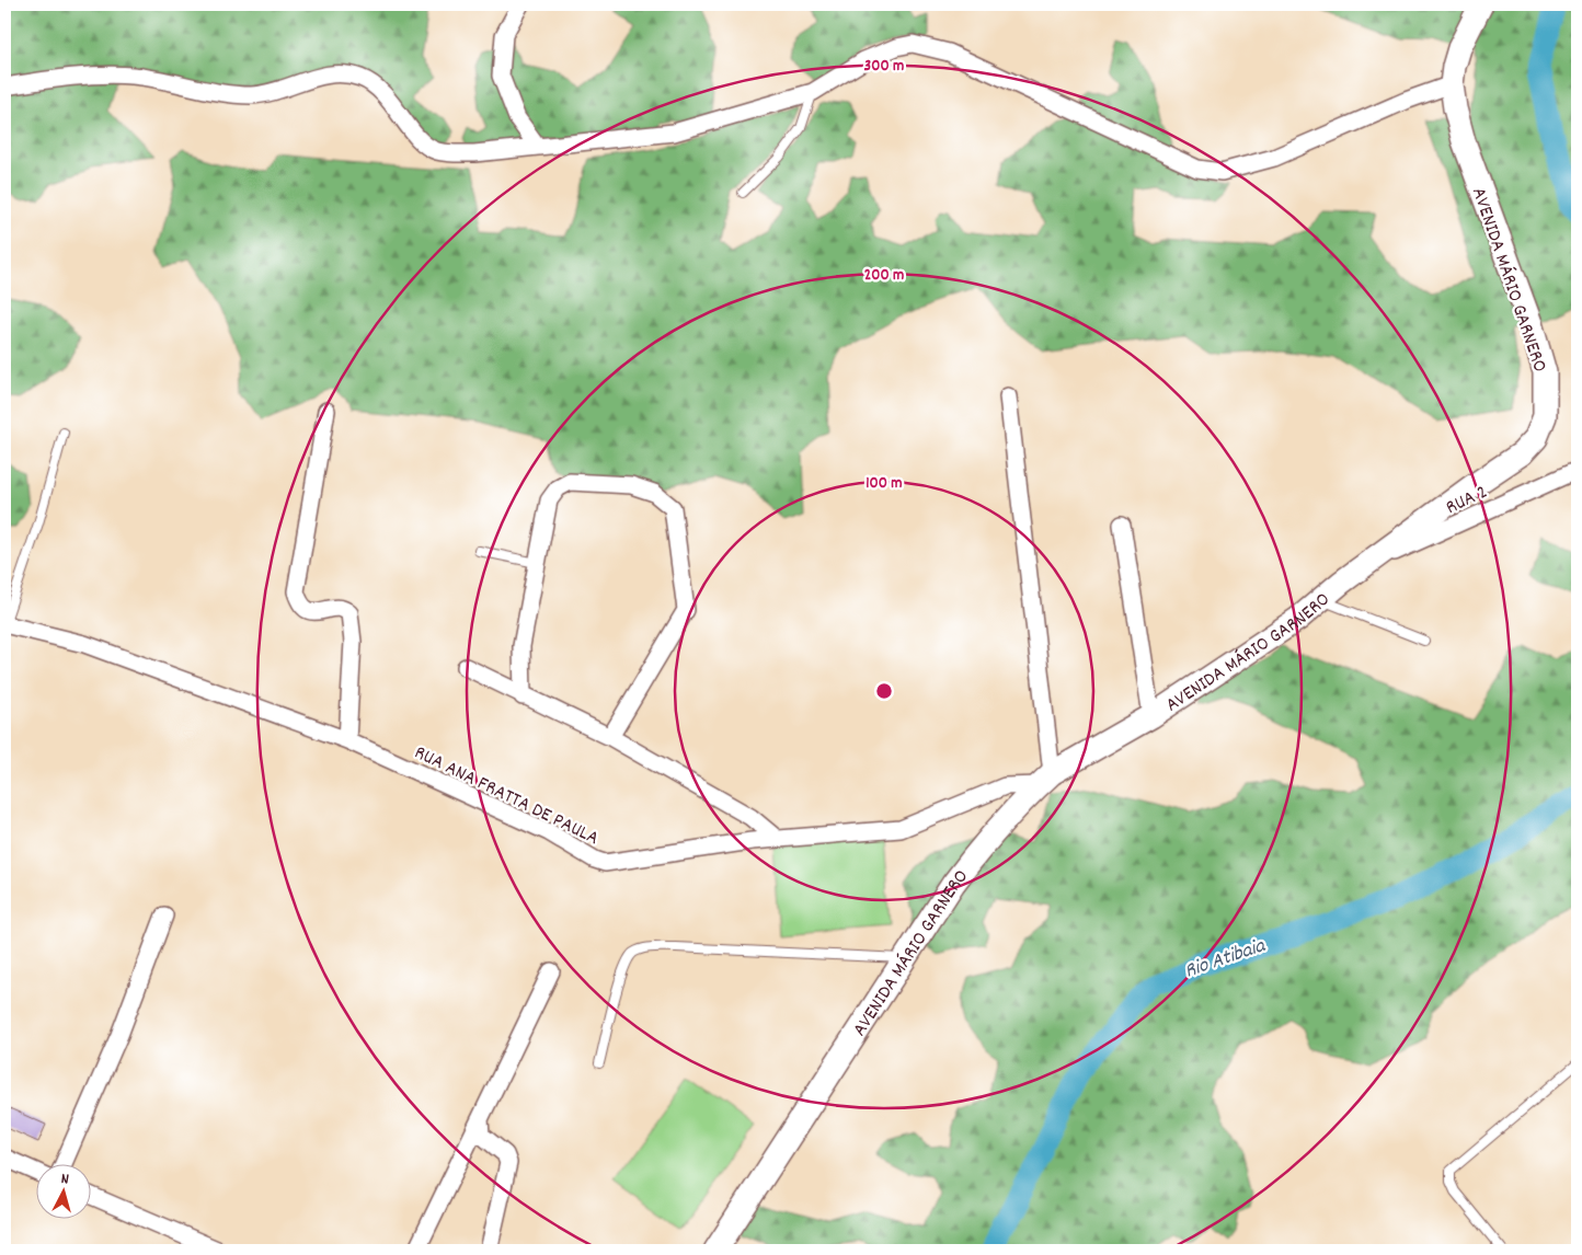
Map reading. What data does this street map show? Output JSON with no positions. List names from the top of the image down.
{
  "streets": {
    "main road": ["AVENIDA MÁRIO GARNERO"],
    "street": ["RUA 2", "RUA ANA FRATTA DE PAULA"]
  },
  "crossings": [
    ["AVENIDA MÁRIO GARNERO", "RUA 2"],
    ["AVENIDA MÁRIO GARNERO", "RUA ANA FRATTA DE PAULA"]
  ],
  "water": ["Rio Atibaia"],
  "north": "top",
  "rings": ["300 m", "200 m", "100 m"]
}
